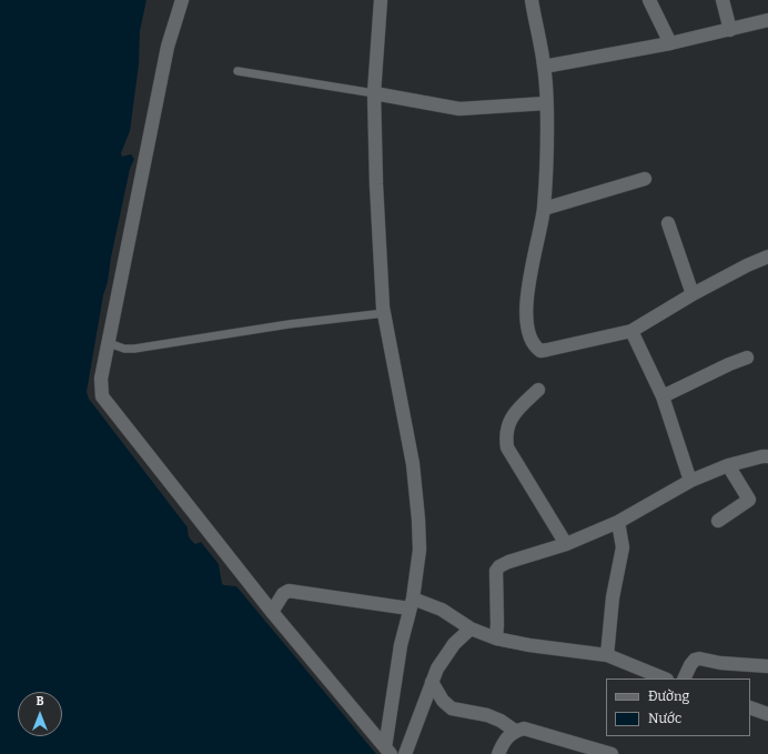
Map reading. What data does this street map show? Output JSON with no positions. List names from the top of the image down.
{
  "legend": ["Đường", "Nước"],
  "north": "top"
}
